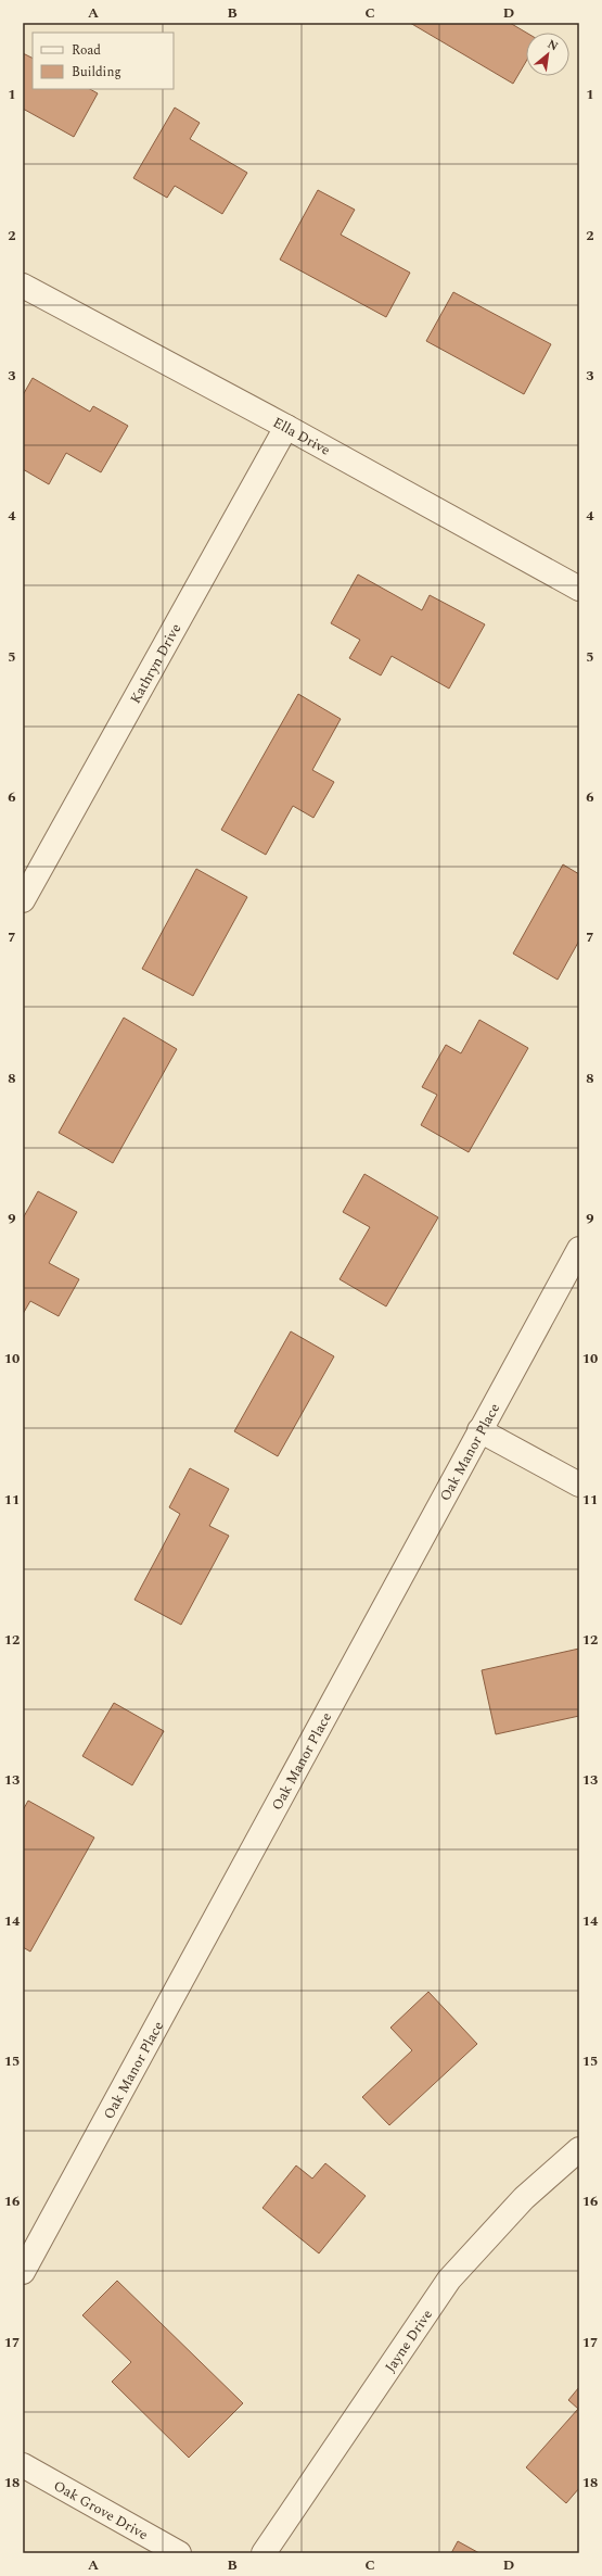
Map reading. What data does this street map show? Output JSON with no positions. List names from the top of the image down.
{
  "streets": {
    "street": [
      "Ella Drive",
      "Kathryn Drive",
      "Oak Manor Place",
      "Jayne Drive",
      "Oak Grove Drive"
    ]
  },
  "crossings": [
    ["Ella Drive", "Kathryn Drive"]
  ],
  "legend": ["Road", "Building"],
  "north": "top right",
  "grid": {
    "columns": [
      "A",
      "B",
      "C",
      "D"
    ],
    "rows": [
      "1",
      "2",
      "3",
      "4",
      "5",
      "6",
      "7",
      "8",
      "9",
      "10",
      "11",
      "12",
      "13",
      "14",
      "15",
      "16",
      "17",
      "18"
    ]
  }
}
